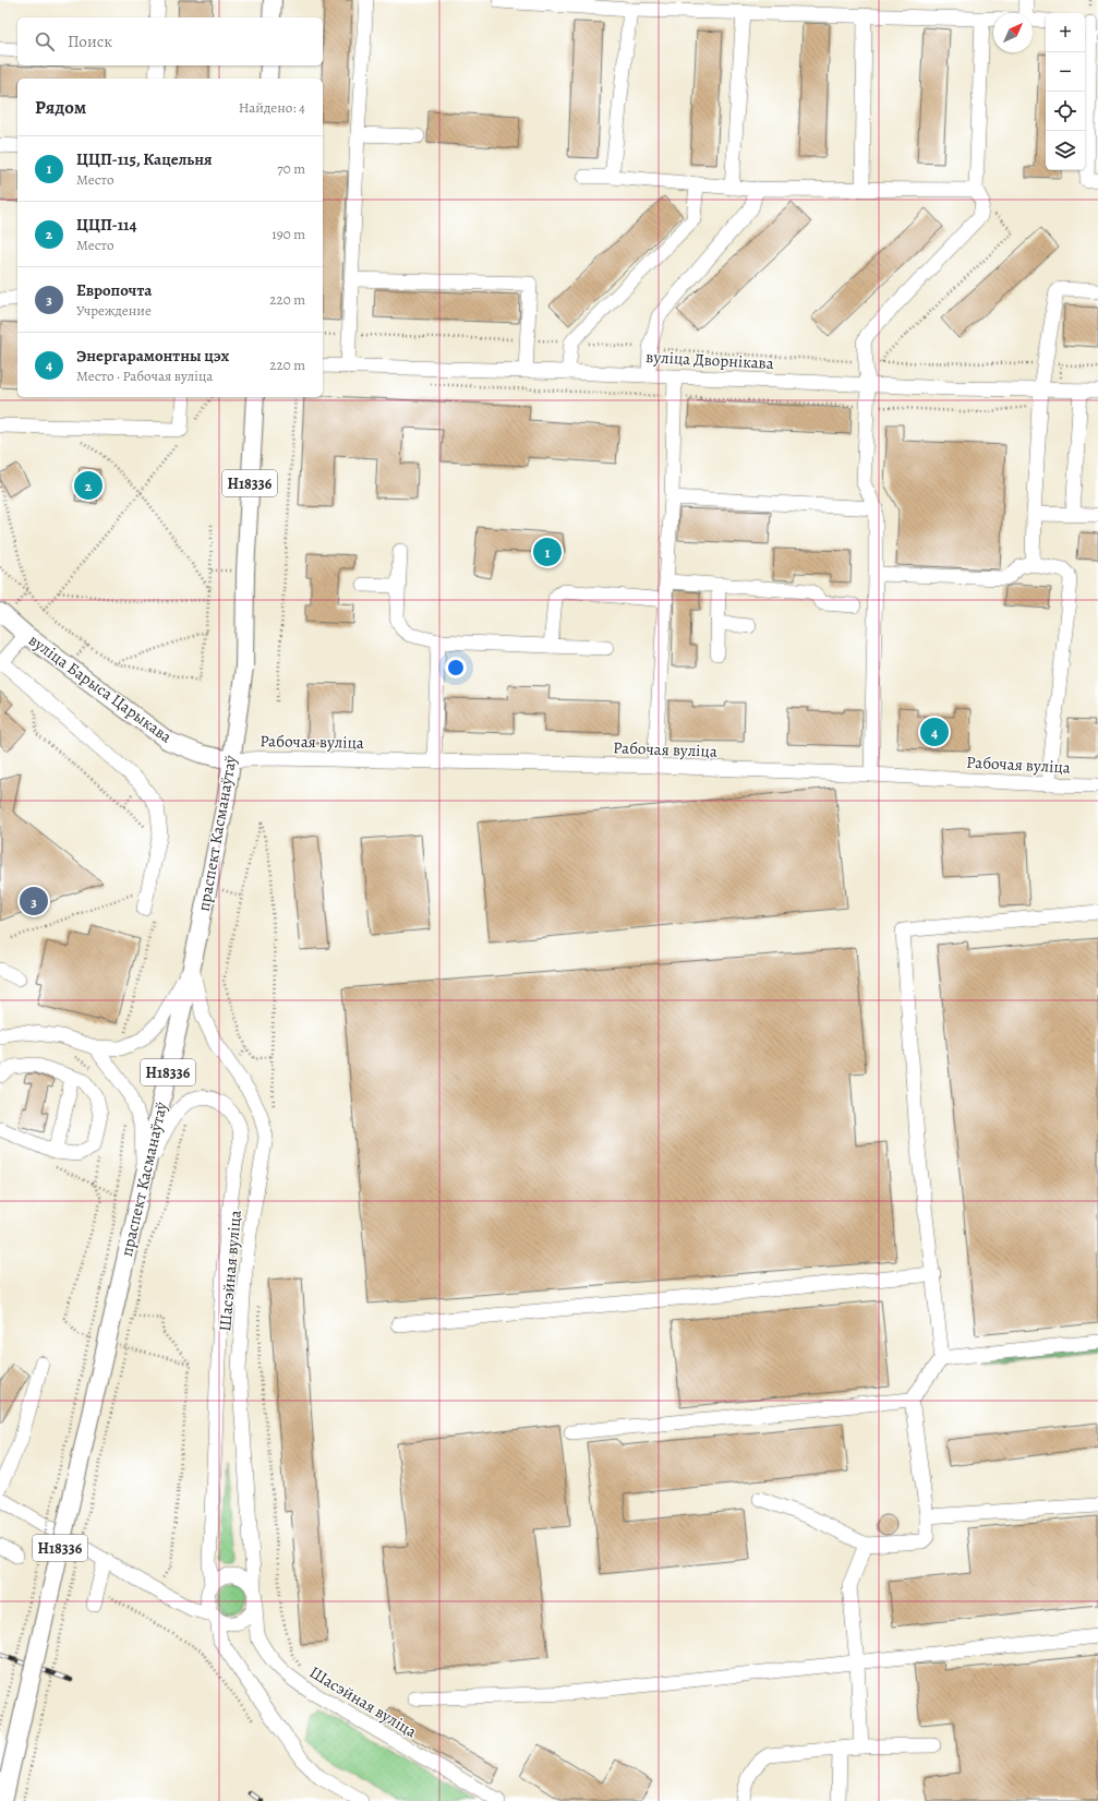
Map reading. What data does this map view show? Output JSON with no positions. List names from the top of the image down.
{
  "streets": {
    "main road": ["Н18336", "вуліца Барыса Царыкава", "праспект Касманаўтаў"],
    "street": ["вуліца Дворнікава", "Рабочая вуліца", "Шасэйная вуліца"]
  },
  "crossings": [
    ["вуліца Барыса Царыкава", "Рабочая вуліца"],
    ["вуліца Барыса Царыкава", "праспект Касманаўтаў"],
    ["Рабочая вуліца", "праспект Касманаўтаў"],
    ["праспект Касманаўтаў", "Шасэйная вуліца"]
  ],
  "north": "top right",
  "page": {
    "map_buttons": ["+", "−"],
    "search": "Поиск",
    "heading": ["Рядом", "Найдено: 4"],
    "list": [
      {
        "mark": "1",
        "name": "ЦЦП-115, Кацельня",
        "note": "Место",
        "value": "70 m"
      },
      {
        "mark": "2",
        "name": "ЦЦП-114",
        "note": "Место",
        "value": "190 m"
      },
      {
        "mark": "3",
        "name": "Европочта",
        "note": "Учреждение",
        "value": "220 m"
      },
      {
        "mark": "4",
        "name": "Энергарамонтны цэх",
        "note": "Место · Рабочая вуліца",
        "value": "220 m"
      }
    ],
    "pins": [
      "2",
      "1",
      "4",
      "3"
    ]
  }
}
